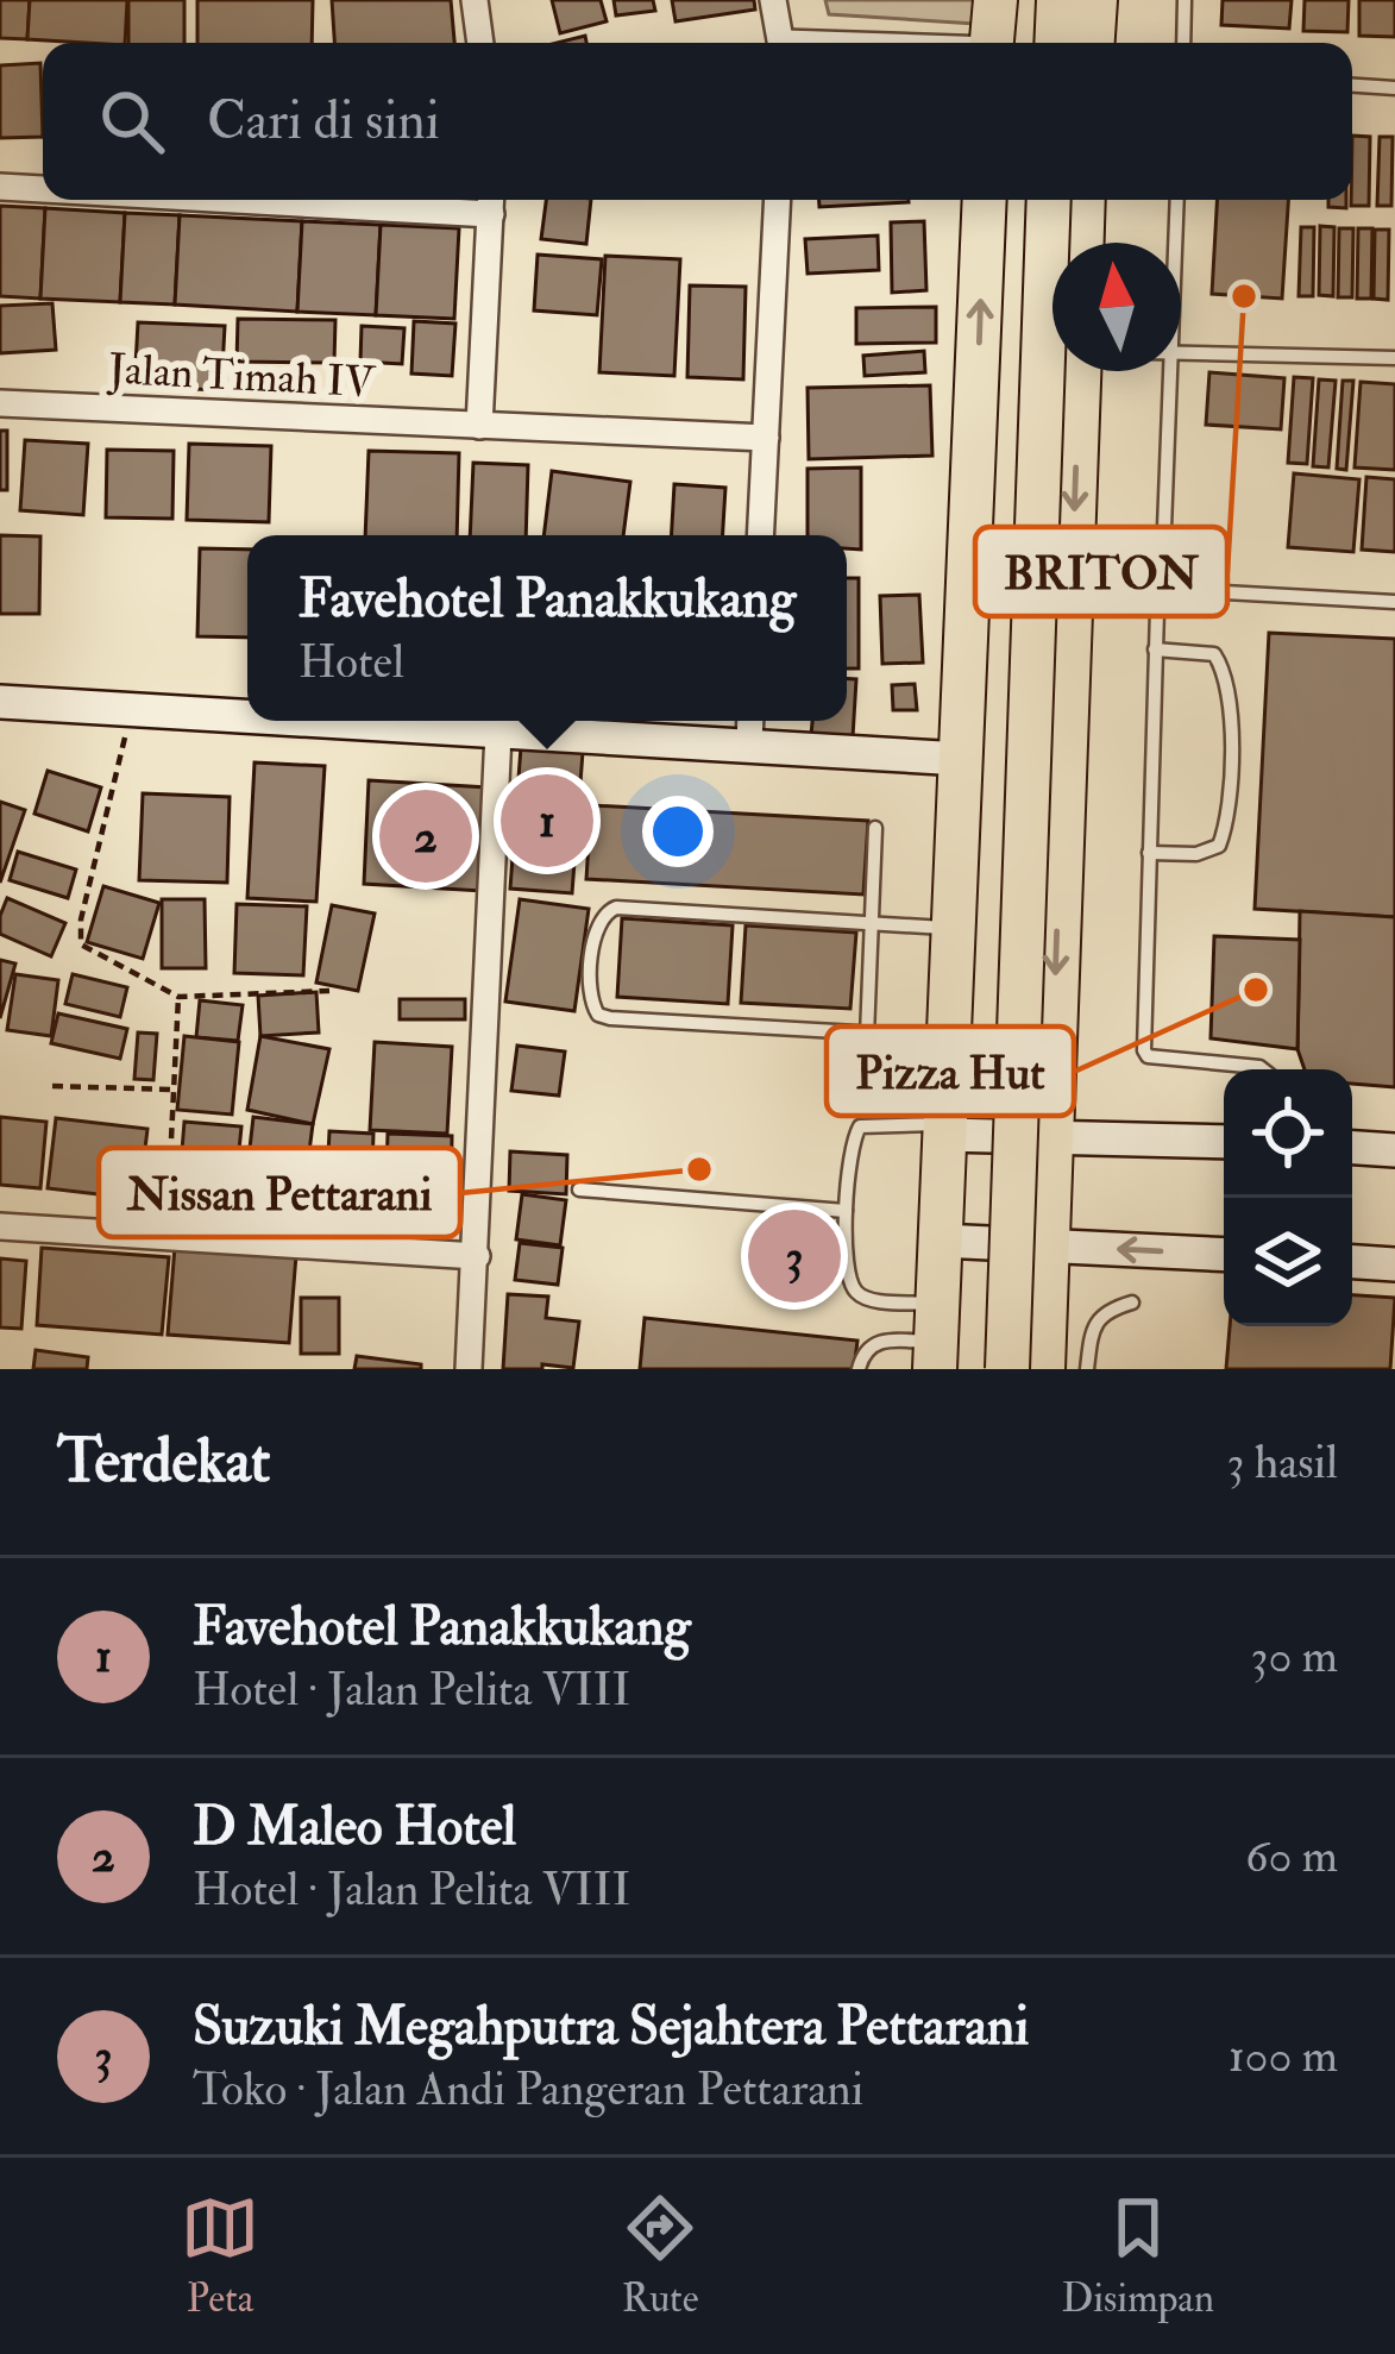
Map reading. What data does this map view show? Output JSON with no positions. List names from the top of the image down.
{
  "streets": {
    "street": ["Jalan Timah IV"]
  },
  "places": ["BRITON", "Pizza Hut", "Nissan Pettarani"],
  "north": "top",
  "page": {
    "search": "Cari di sini",
    "popup": ["Favehotel Panakkukang", "Hotel"],
    "pins": ["1", "2", "3"],
    "heading": ["Terdekat", "3 hasil"],
    "list": [
      {
        "mark": "1",
        "name": "Favehotel Panakkukang",
        "note": "Hotel · Jalan Pelita VIII",
        "value": "30 m"
      },
      {
        "mark": "2",
        "name": "D Maleo Hotel",
        "note": "Hotel · Jalan Pelita VIII",
        "value": "60 m"
      },
      {
        "mark": "3",
        "name": "Suzuki Megahputra Sejahtera Pettarani",
        "note": "Toko · Jalan Andi Pangeran Pettarani",
        "value": "100 m"
      }
    ],
    "nav": ["Peta", "Rute", "Disimpan"]
  }
}
